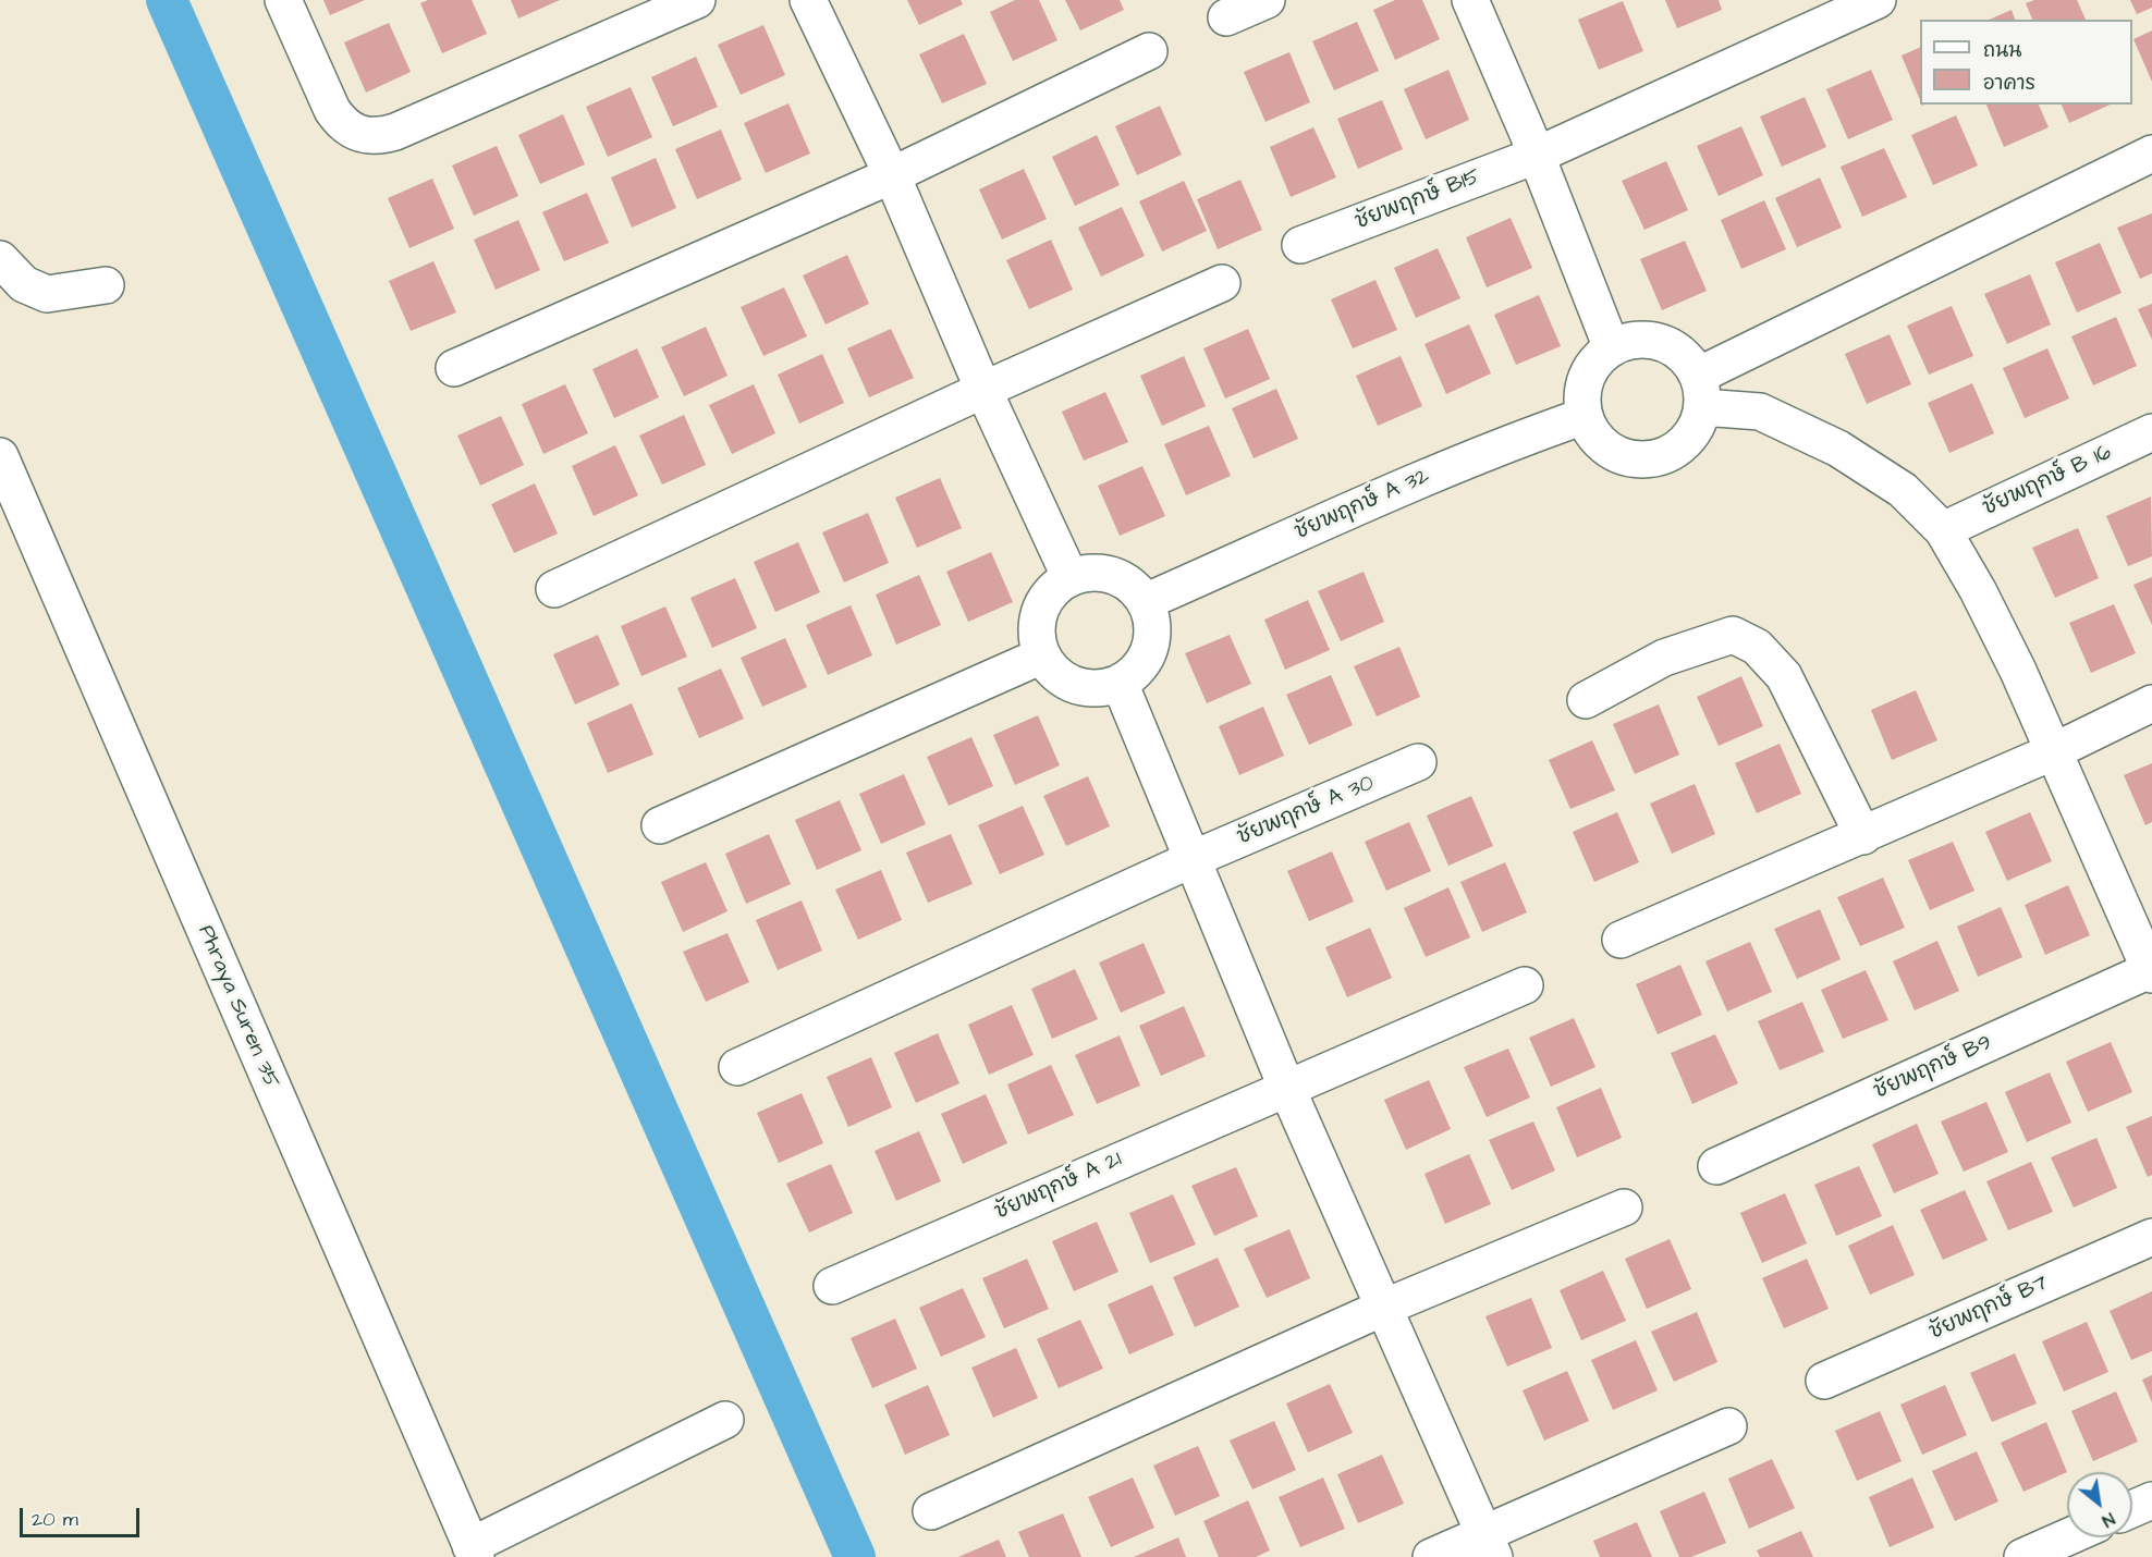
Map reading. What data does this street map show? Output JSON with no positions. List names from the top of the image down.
{
  "streets": {
    "street": [
      "ชัยพฤกษ์ B15",
      "ชัยพฤกษ์ B 16",
      "ชัยพฤกษ์ A 32",
      "ชัยพฤกษ์ A 30",
      "Phraya Suren 35",
      "ชัยพฤกษ์ B9",
      "ชัยพฤกษ์ A 21",
      "ชัยพฤกษ์ B7"
    ]
  },
  "legend": ["ถนน", "อาคาร"],
  "scale_bar": "20 m",
  "north": "bottom right"
}
